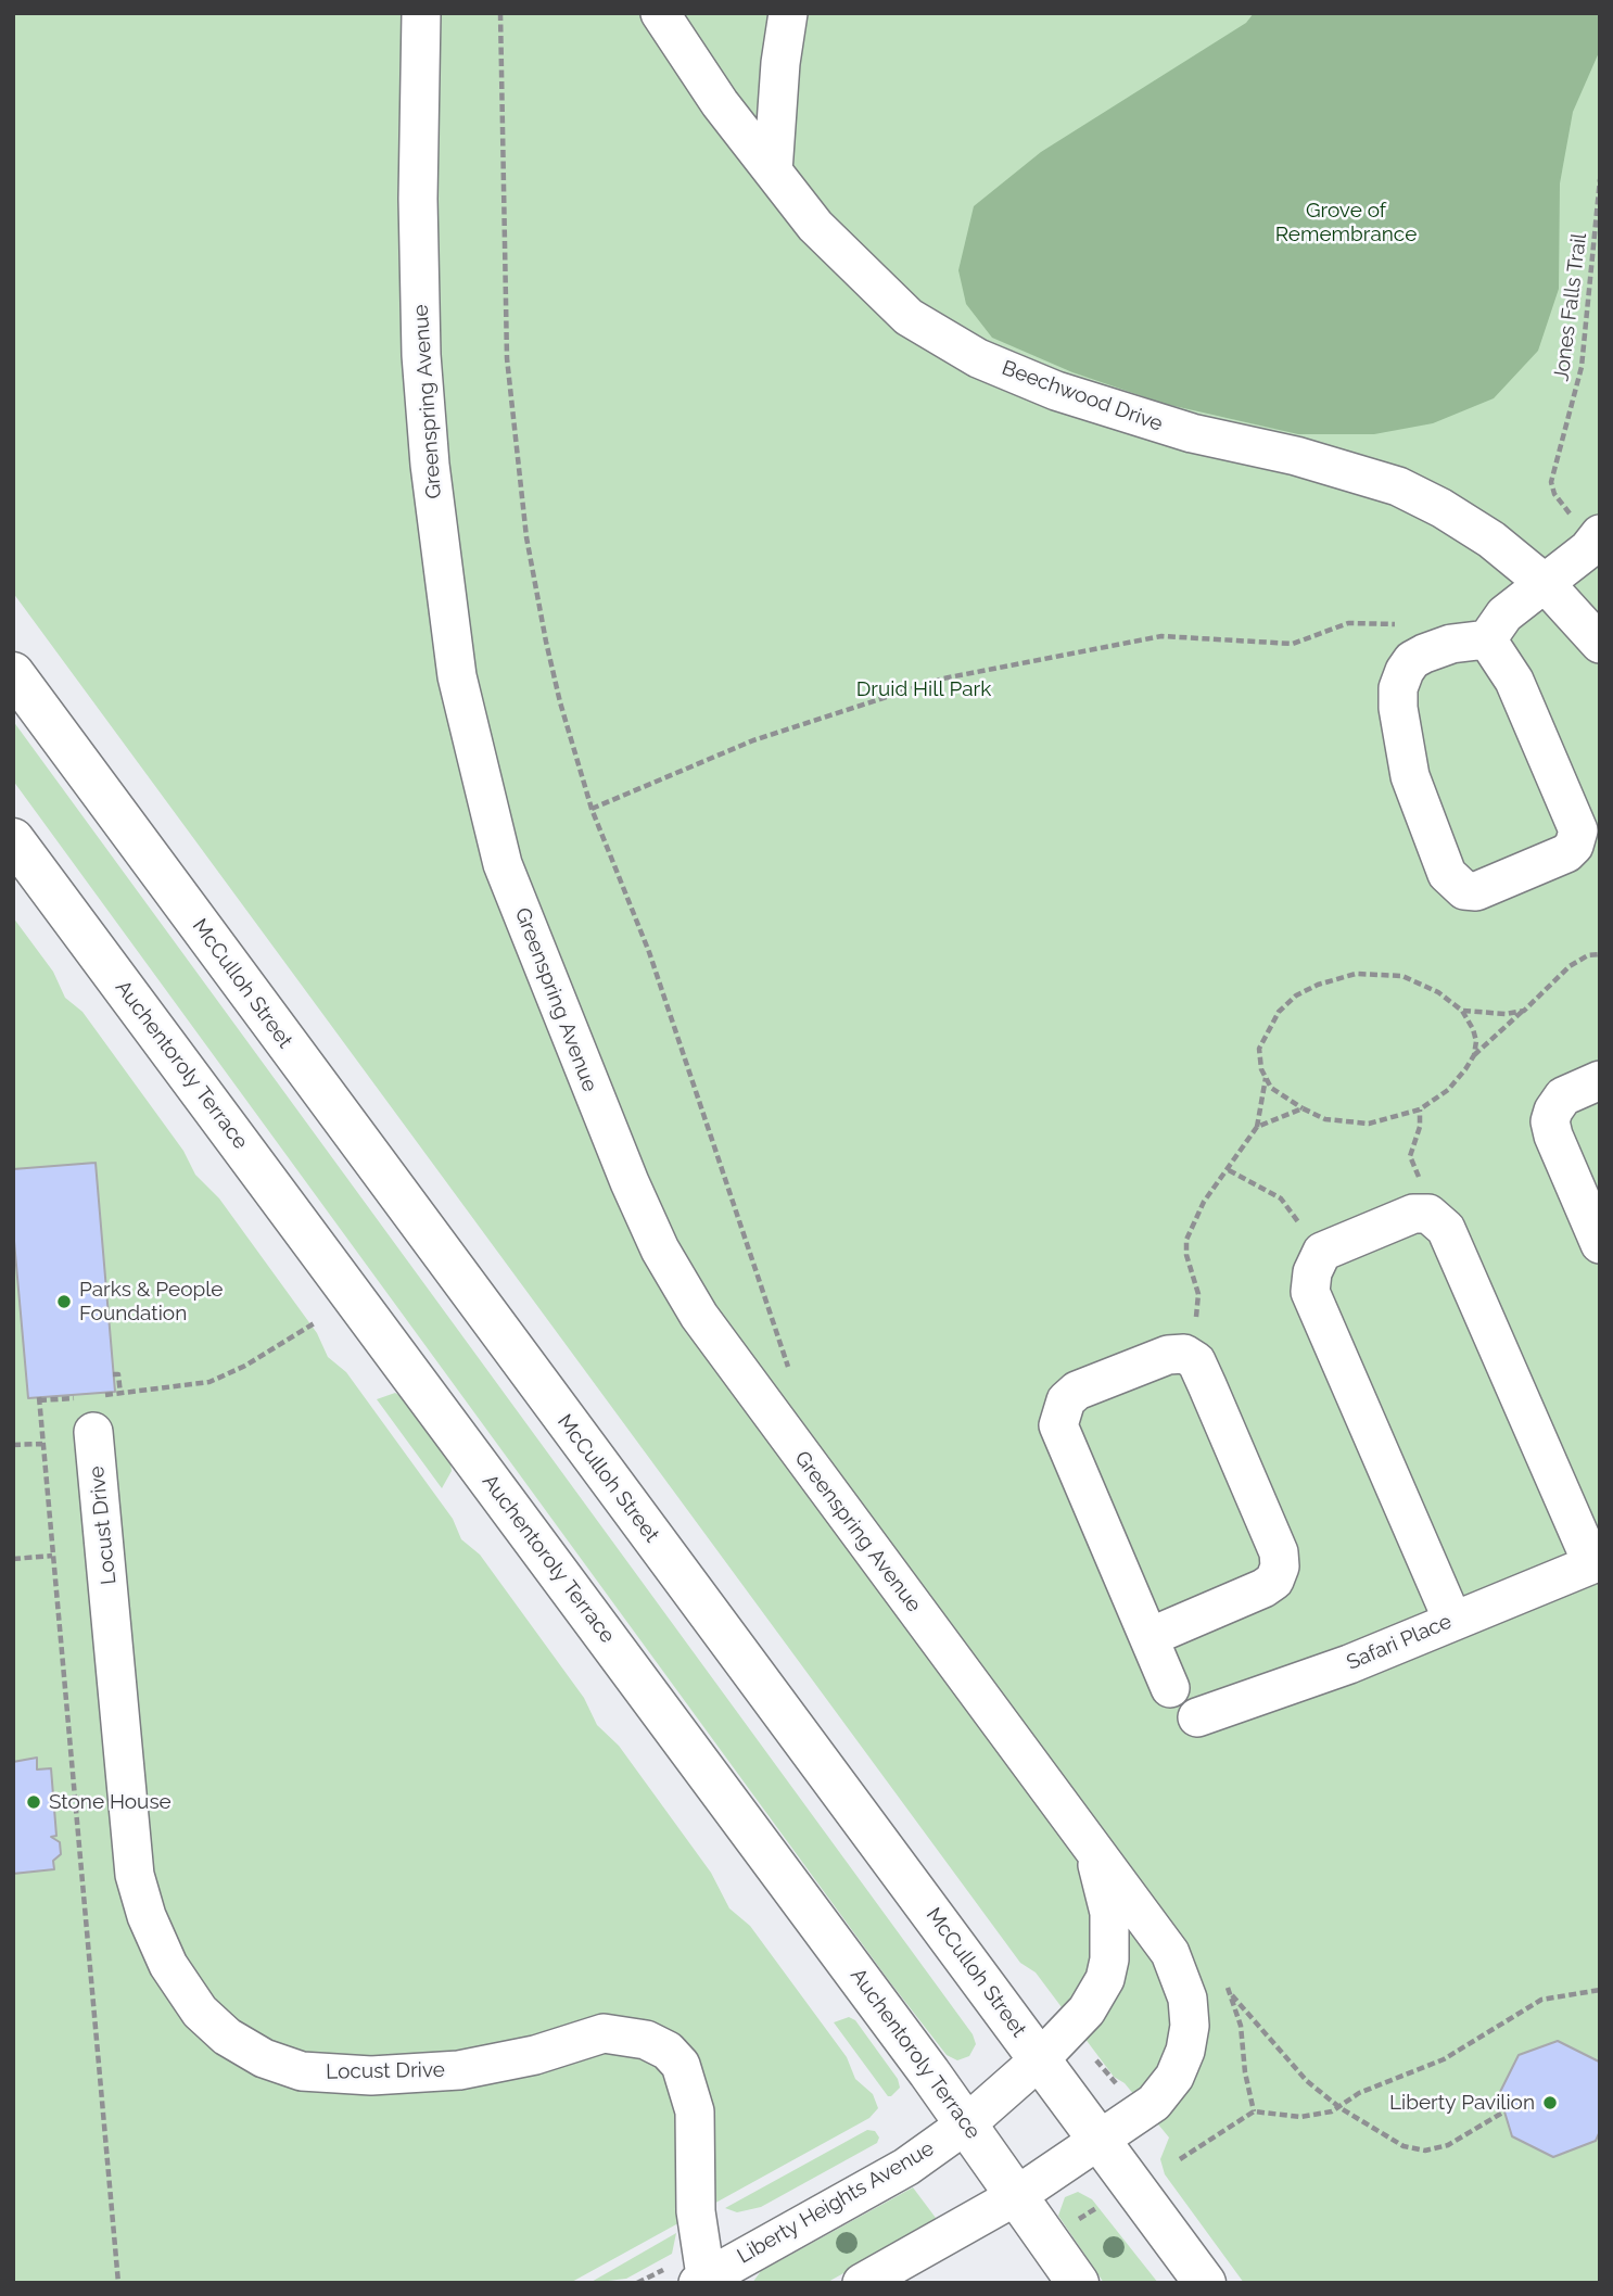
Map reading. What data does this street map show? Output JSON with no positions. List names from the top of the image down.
{
  "streets": {
    "main road": ["McCulloh Street", "Auchentoroly Terrace"],
    "street": [
      "Beechwood Drive",
      "Greenspring Avenue",
      "Locust Drive",
      "Safari Place",
      "Liberty Heights Avenue"
    ],
    "path": ["Jones Falls Trail"]
  },
  "crossings": [
    ["Greenspring Avenue", "McCulloh Street"],
    ["Greenspring Avenue", "Liberty Heights Avenue"],
    ["McCulloh Street", "Liberty Heights Avenue"],
    ["Auchentoroly Terrace", "Liberty Heights Avenue"],
    ["Locust Drive", "Liberty Heights Avenue"]
  ],
  "parks": ["Grove of Remembrance", "Druid Hill Park"],
  "places": ["Parks & People Foundation", "Stone House", "Liberty Pavilion"]
}
